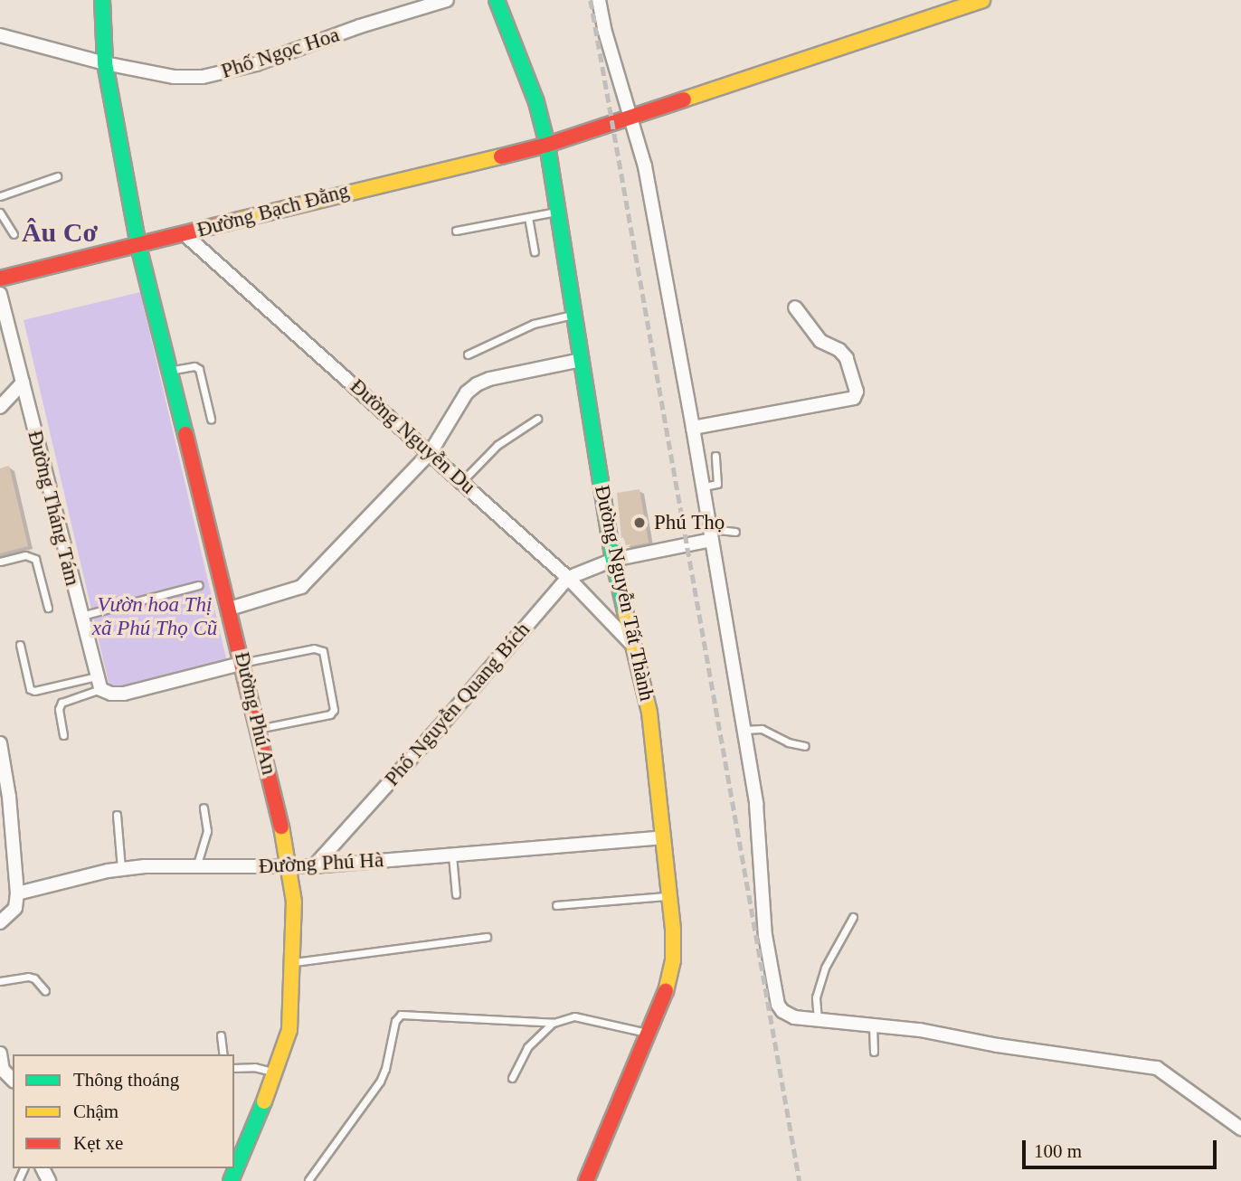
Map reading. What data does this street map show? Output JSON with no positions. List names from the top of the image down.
{
  "streets": {
    "street": [
      "Phố Ngọc Hoa",
      "Đường Bạch Đằng",
      "Đường Nguyễn Du",
      "Đường Tháng Tám",
      "Đường Nguyễn Tất Thành",
      "Phố Nguyễn Quang Bích",
      "Đường Phú An",
      "Đường Phú Hà"
    ]
  },
  "crossings": [
    ["Đường Bạch Đằng", "Đường Nguyễn Du"],
    ["Đường Bạch Đằng", "Đường Nguyễn Tất Thành"],
    ["Đường Bạch Đằng", "Đường Phú An"],
    ["Đường Nguyễn Du", "Đường Nguyễn Tất Thành"],
    ["Đường Nguyễn Du", "Phố Nguyễn Quang Bích"],
    ["Đường Nguyễn Tất Thành", "Phố Nguyễn Quang Bích"],
    ["Đường Nguyễn Tất Thành", "Đường Phú Hà"],
    ["Phố Nguyễn Quang Bích", "Đường Phú Hà"],
    ["Đường Phú An", "Đường Phú Hà"]
  ],
  "districts": ["Âu Cơ"],
  "parks": ["Vườn hoa Thị xã Phú Thọ Cũ"],
  "places": ["Phú Thọ"],
  "legend": ["Thông thoáng", "Chậm", "Kẹt xe"],
  "scale_bar": "100 m"
}
